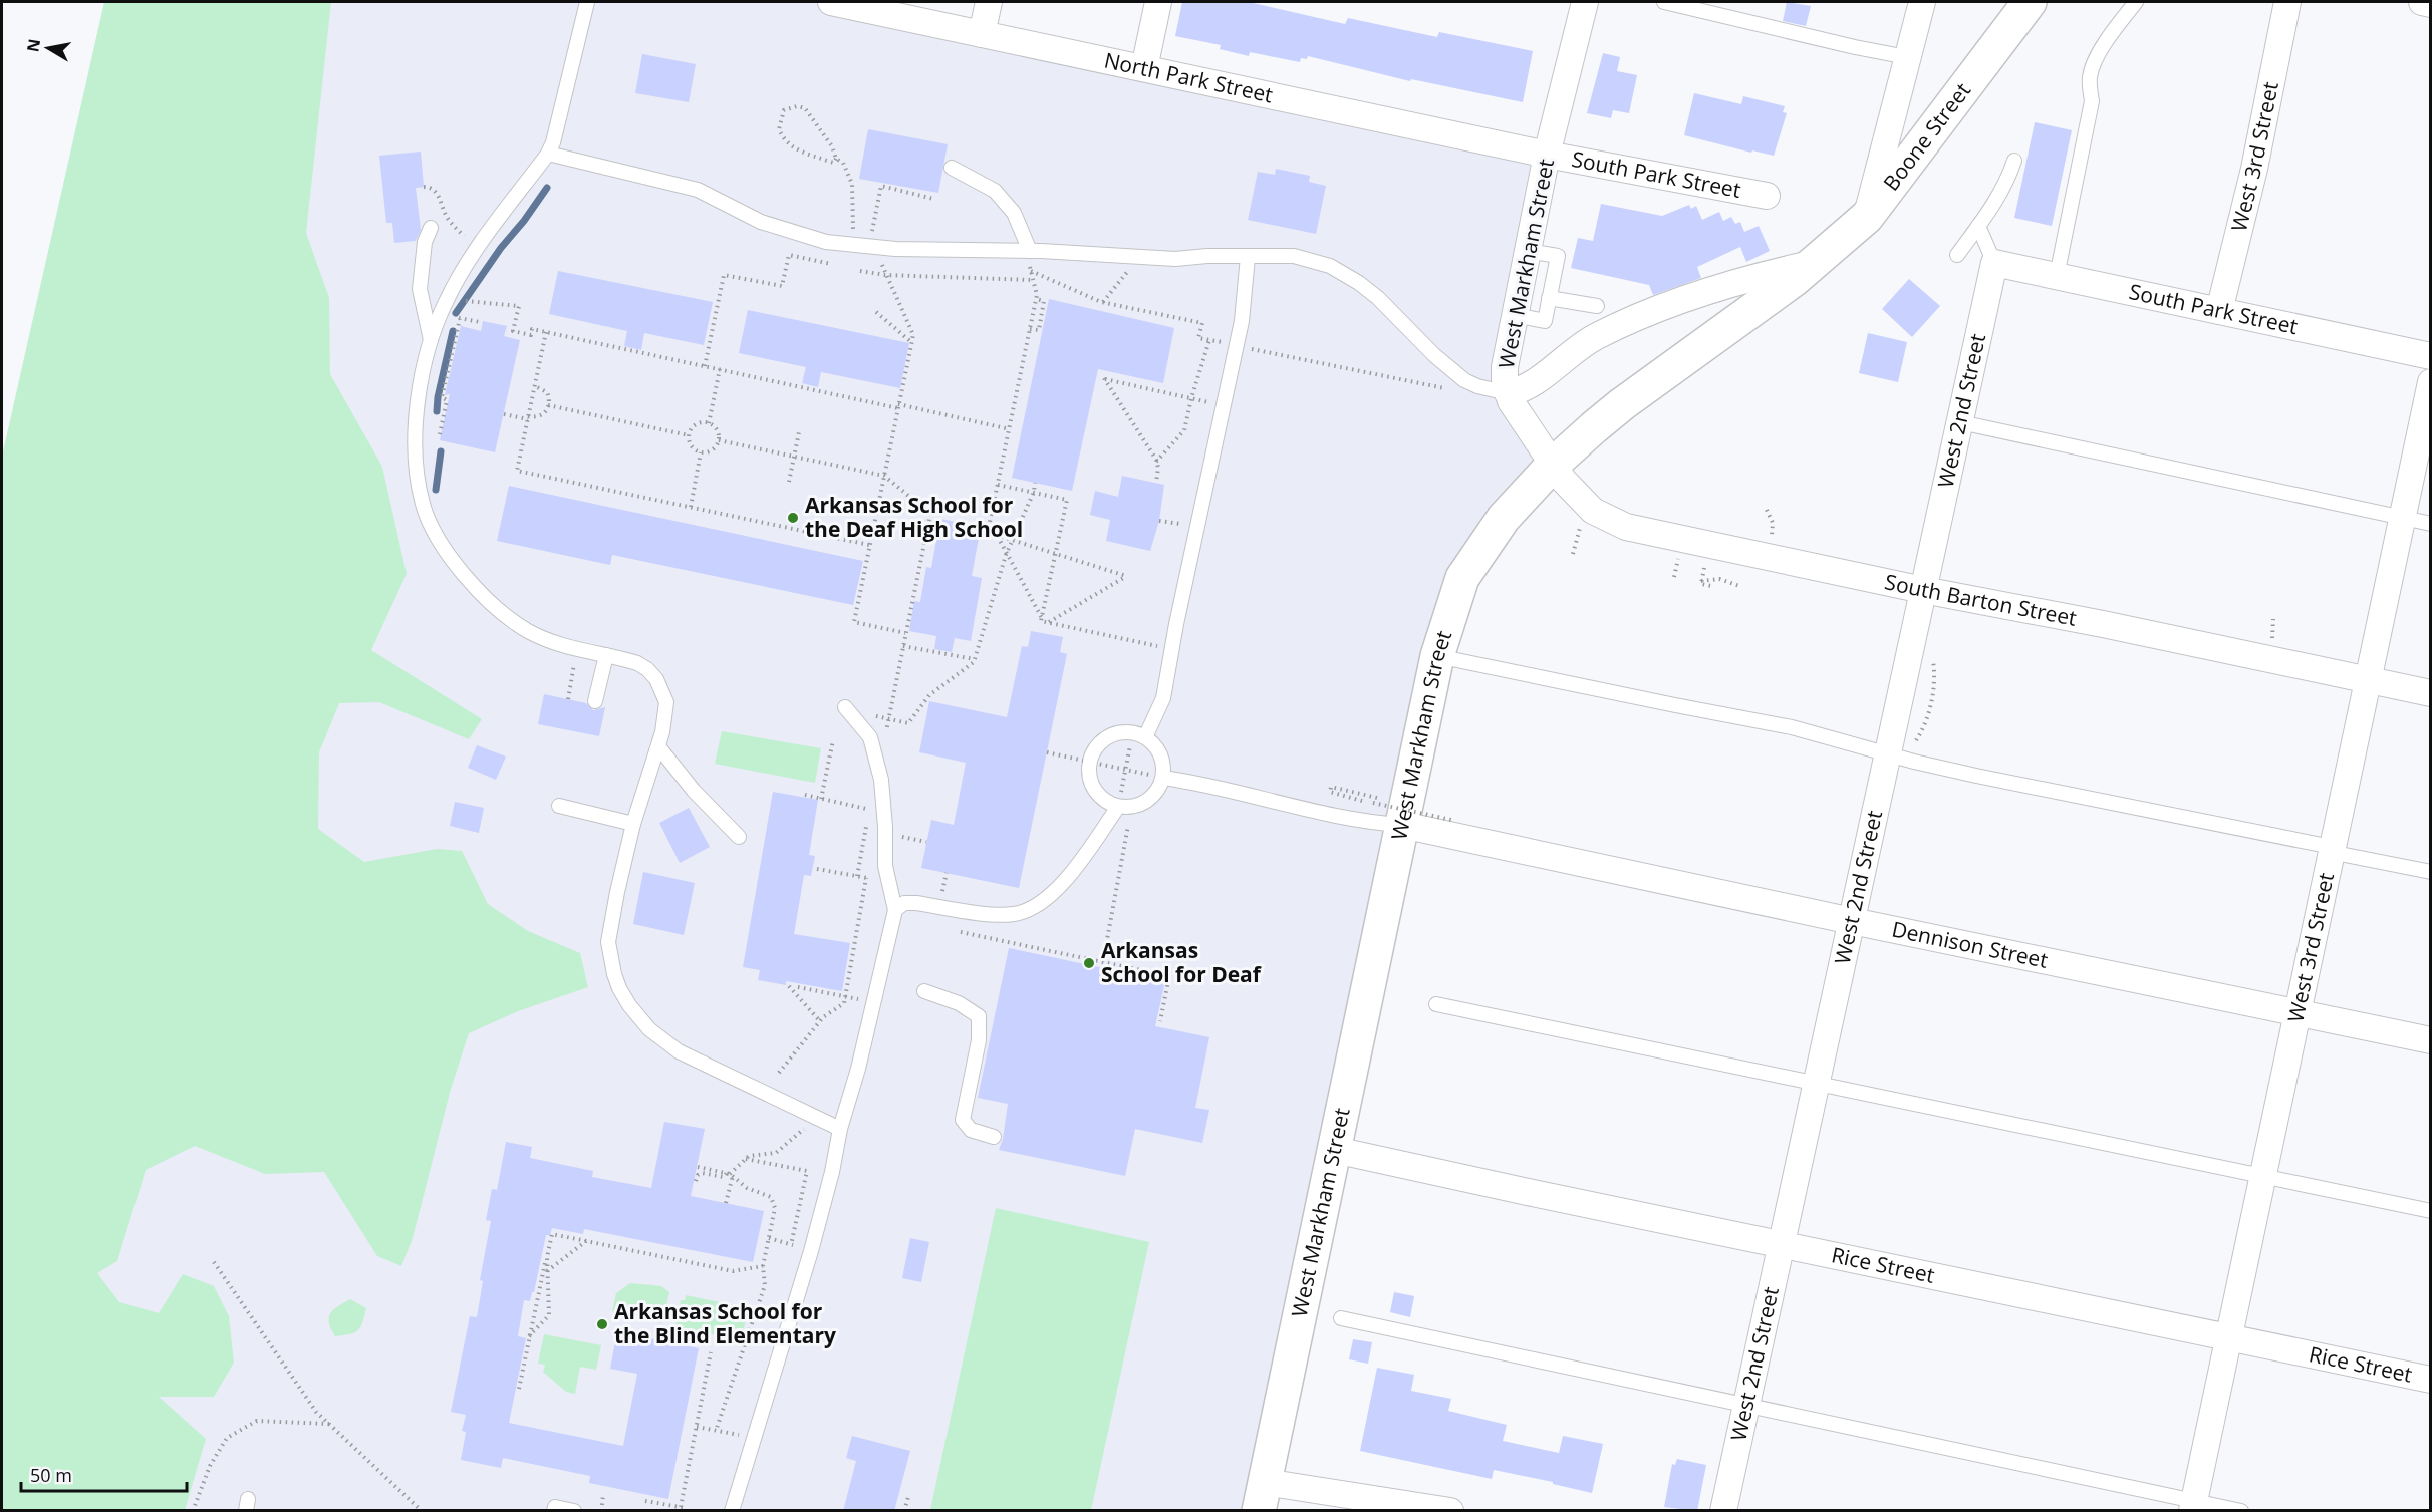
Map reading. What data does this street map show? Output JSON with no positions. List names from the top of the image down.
{
  "streets": {
    "main road": ["Boone Street", "West Markham Street"],
    "street": [
      "North Park Street",
      "West 3rd Street",
      "South Park Street",
      "West 2nd Street",
      "South Barton Street",
      "Dennison Street",
      "Rice Street"
    ]
  },
  "crossings": [
    ["North Park Street", "South Park Street"],
    ["North Park Street", "West Markham Street"],
    ["Boone Street", "West Markham Street"],
    ["Boone Street", "South Barton Street"],
    ["West 3rd Street", "South Park Street"],
    ["West 3rd Street", "South Barton Street"],
    ["West 3rd Street", "Dennison Street"],
    ["West 3rd Street", "Rice Street"],
    ["South Park Street", "West Markham Street"],
    ["South Park Street", "West 2nd Street"],
    ["West Markham Street", "South Barton Street"],
    ["West Markham Street", "Dennison Street"],
    ["West Markham Street", "Rice Street"],
    ["West 2nd Street", "South Barton Street"],
    ["West 2nd Street", "Dennison Street"],
    ["West 2nd Street", "Rice Street"]
  ],
  "places": ["Arkansas School for the Deaf High School", "Arkansas School for Deaf", "Arkansas School for the Blind Elementary"],
  "scale_bar": "50 m",
  "north": "left"
}
